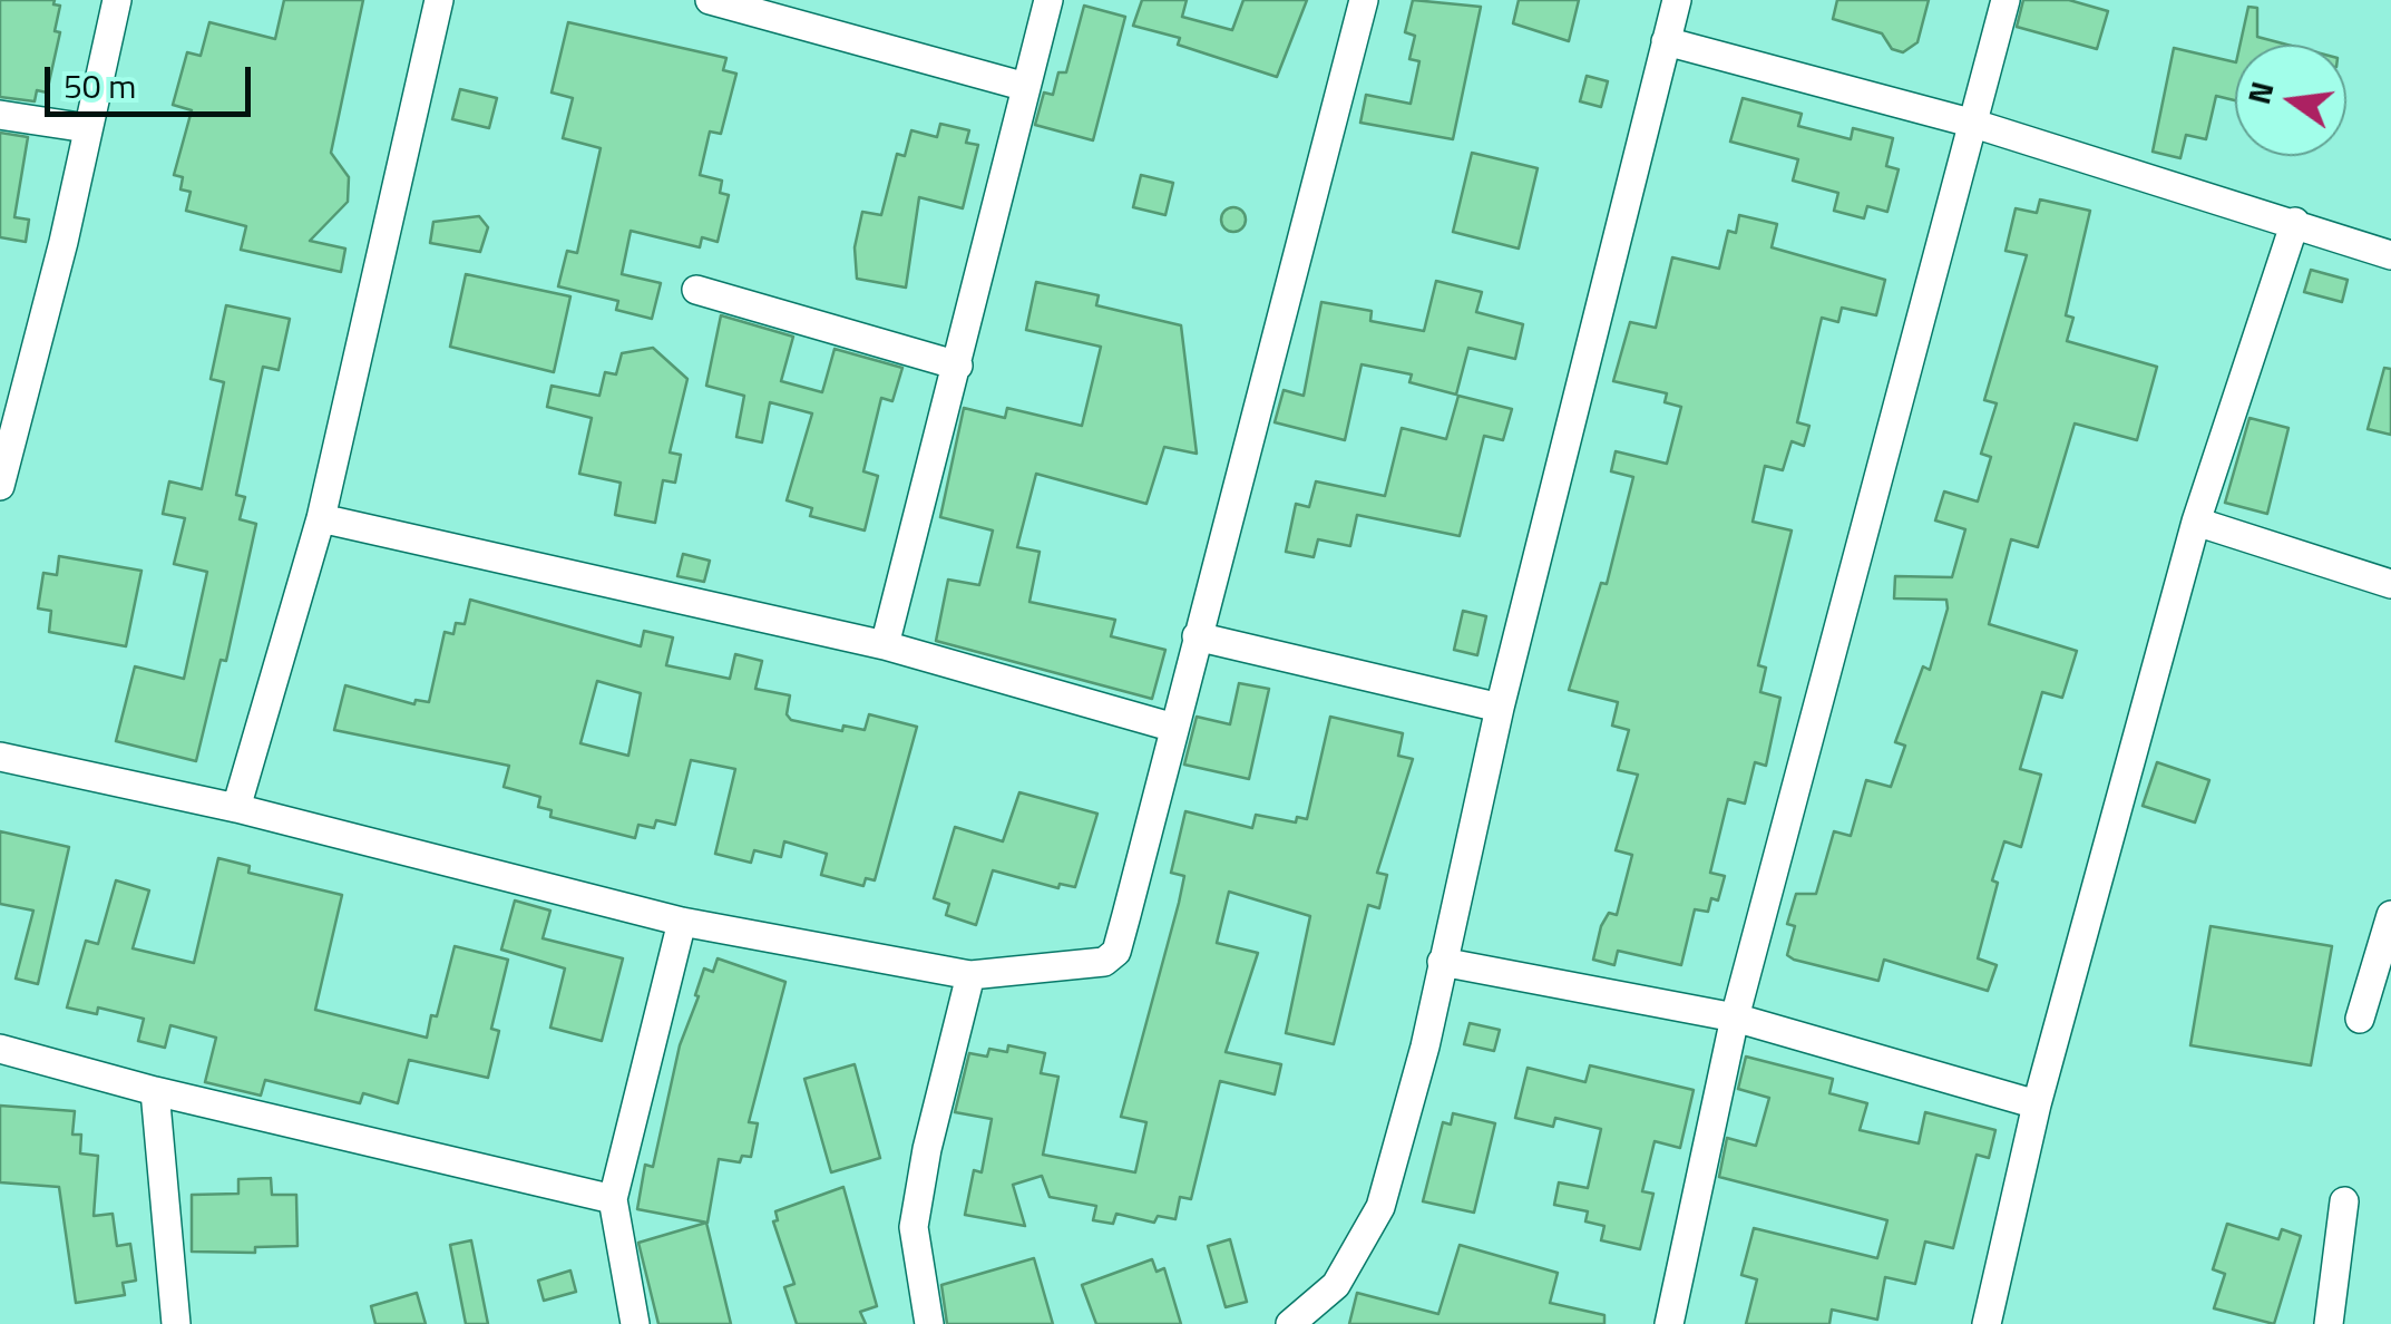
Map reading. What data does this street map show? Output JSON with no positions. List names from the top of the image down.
{
  "scale_bar": "50 m",
  "north": "left"
}
